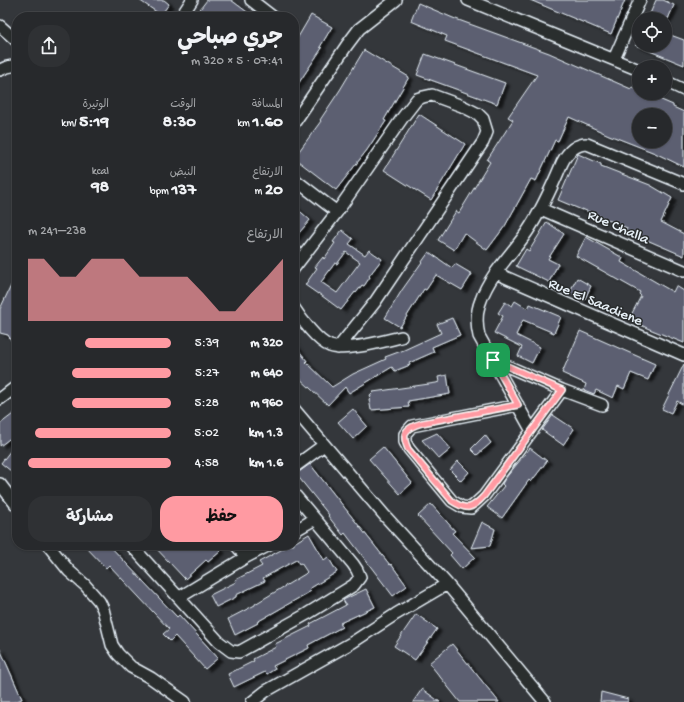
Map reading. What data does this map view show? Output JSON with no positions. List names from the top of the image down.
{
  "streets": {
    "street": ["Rue Challa", "Rue El Saadiene"]
  },
  "page": {
    "map_buttons": ["+", "−"],
    "heading": ["جري صباحي", "07:41 · 5 × 320 m"],
    "stats": [
      ["المسافة", "1.60 km"],
      ["الوقت", "8:30"],
      ["الوتيرة", "5:19 /km"],
      ["الارتفاع", "20 m"],
      ["النبض", "137 bpm"],
      ["kcal", "98"]
    ],
    "chart": ["الارتفاع", "238–241 m"],
    "list": [
      {
        "name": "320 m",
        "note": "5:39"
      },
      {
        "name": "640 m",
        "note": "5:27"
      },
      {
        "name": "960 m",
        "note": "5:28"
      },
      {
        "name": "1.3 km",
        "note": "5:02"
      },
      {
        "name": "1.6 km",
        "note": "4:58"
      }
    ],
    "buttons": ["حفظ", "مشاركة"]
  }
}
